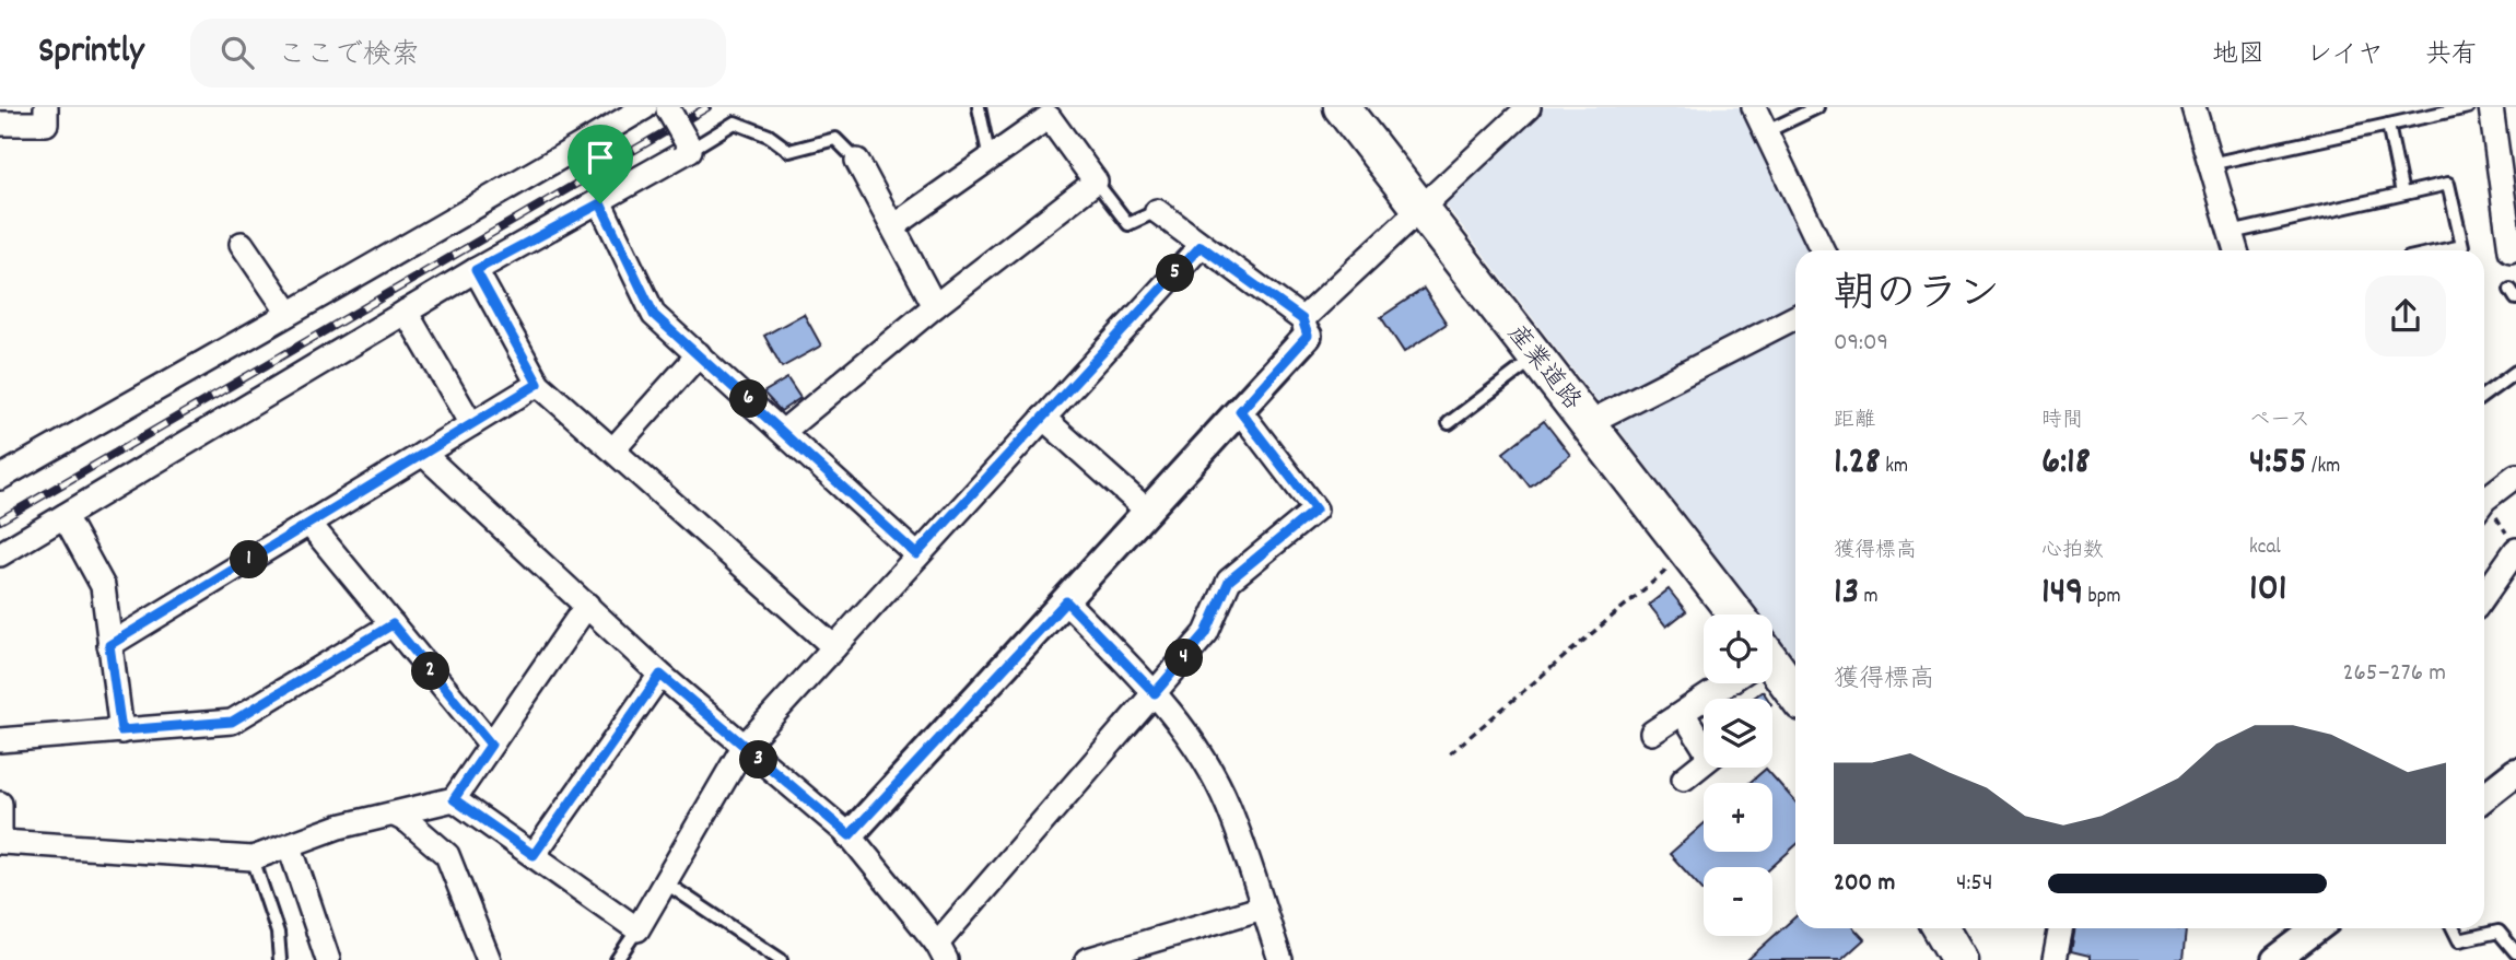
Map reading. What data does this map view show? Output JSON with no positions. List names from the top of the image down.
{
  "streets": {
    "main road": ["産業道路"]
  },
  "page": {
    "header": "Sprintly",
    "search": "ここで検索",
    "nav": ["地図", "レイヤ", "共有"],
    "heading": ["朝のラン", "09:09"],
    "pins": [
      "5",
      "6",
      "1",
      "4",
      "2",
      "3"
    ],
    "stats": [
      ["距離", "1.28 km"],
      ["時間", "6:18"],
      ["ペース", "4:55 /km"],
      ["獲得標高", "13 m"],
      ["心拍数", "149 bpm"],
      ["kcal", "101"]
    ],
    "map_buttons": ["+", "−"],
    "chart": ["獲得標高", "265–276 m"],
    "list": [
      {
        "name": "200 m",
        "note": "4:54"
      }
    ]
  }
}
